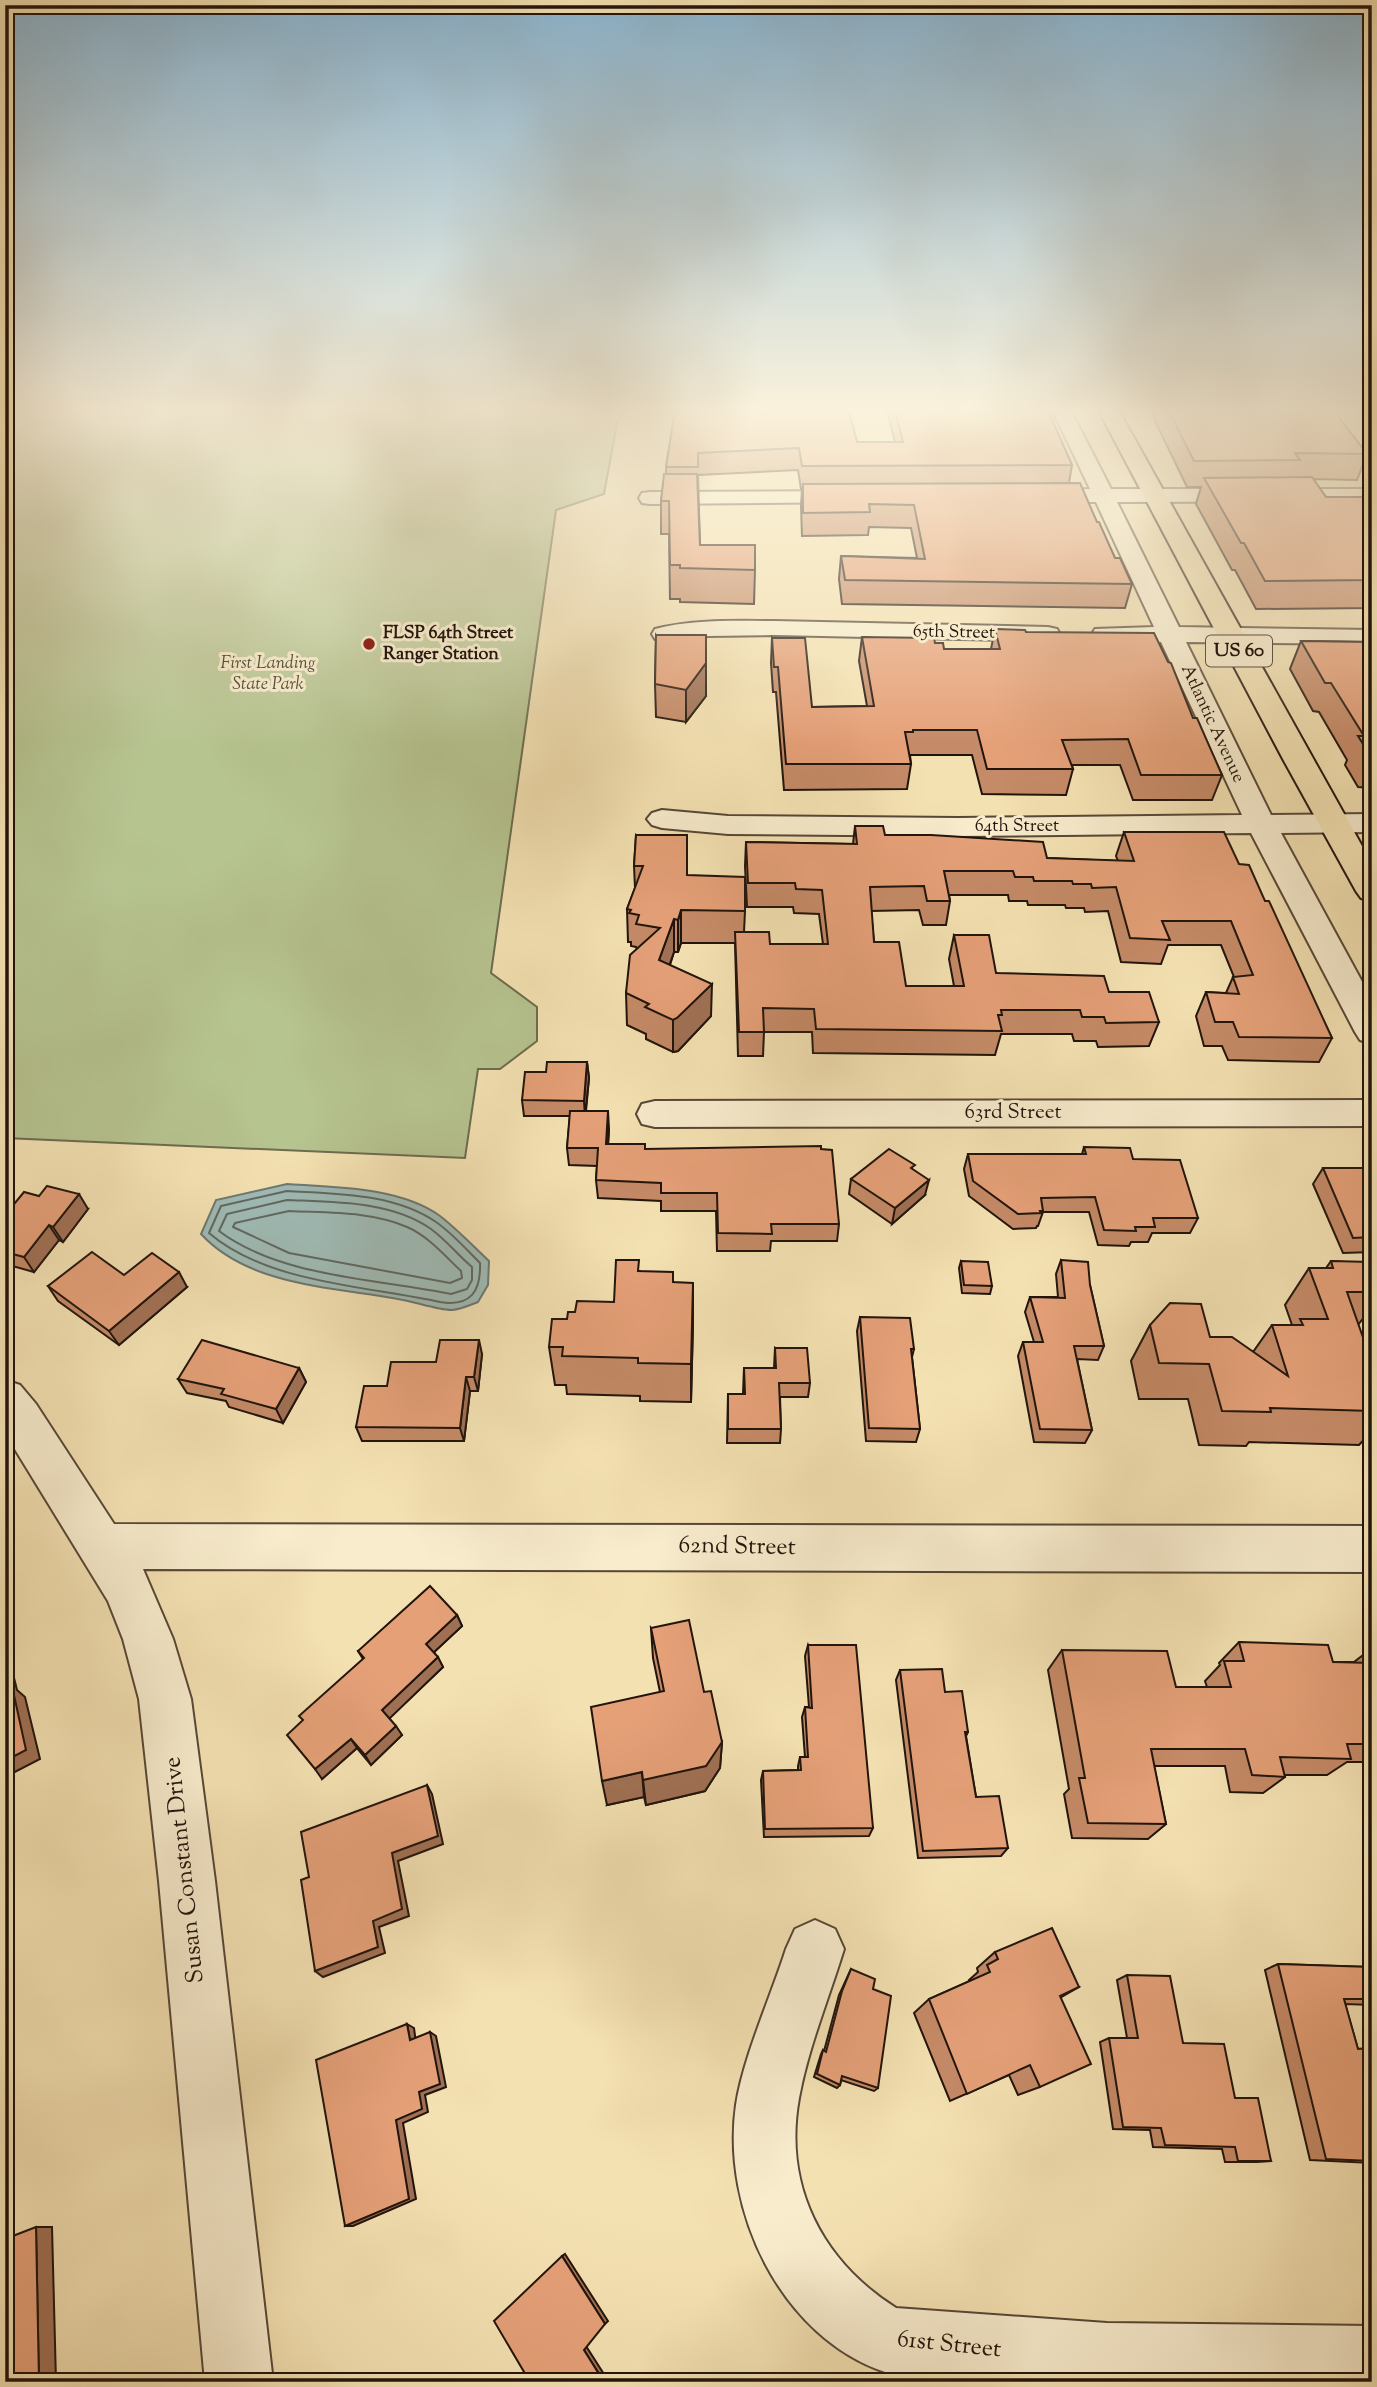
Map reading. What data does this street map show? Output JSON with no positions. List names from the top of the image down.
{
  "streets": {
    "highway": ["US 60"],
    "street": [
      "65th Street",
      "Atlantic Avenue",
      "64th Street",
      "63rd Street",
      "62nd Street",
      "Susan Constant Drive",
      "61st Street"
    ]
  },
  "crossings": [
    ["65th Street", "US 60"],
    ["65th Street", "Atlantic Avenue"],
    ["US 60", "64th Street"],
    ["Atlantic Avenue", "64th Street"],
    ["62nd Street", "Susan Constant Drive"]
  ],
  "parks": ["First Landing State Park"],
  "places": ["FLSP 64th Street Ranger Station"]
}
